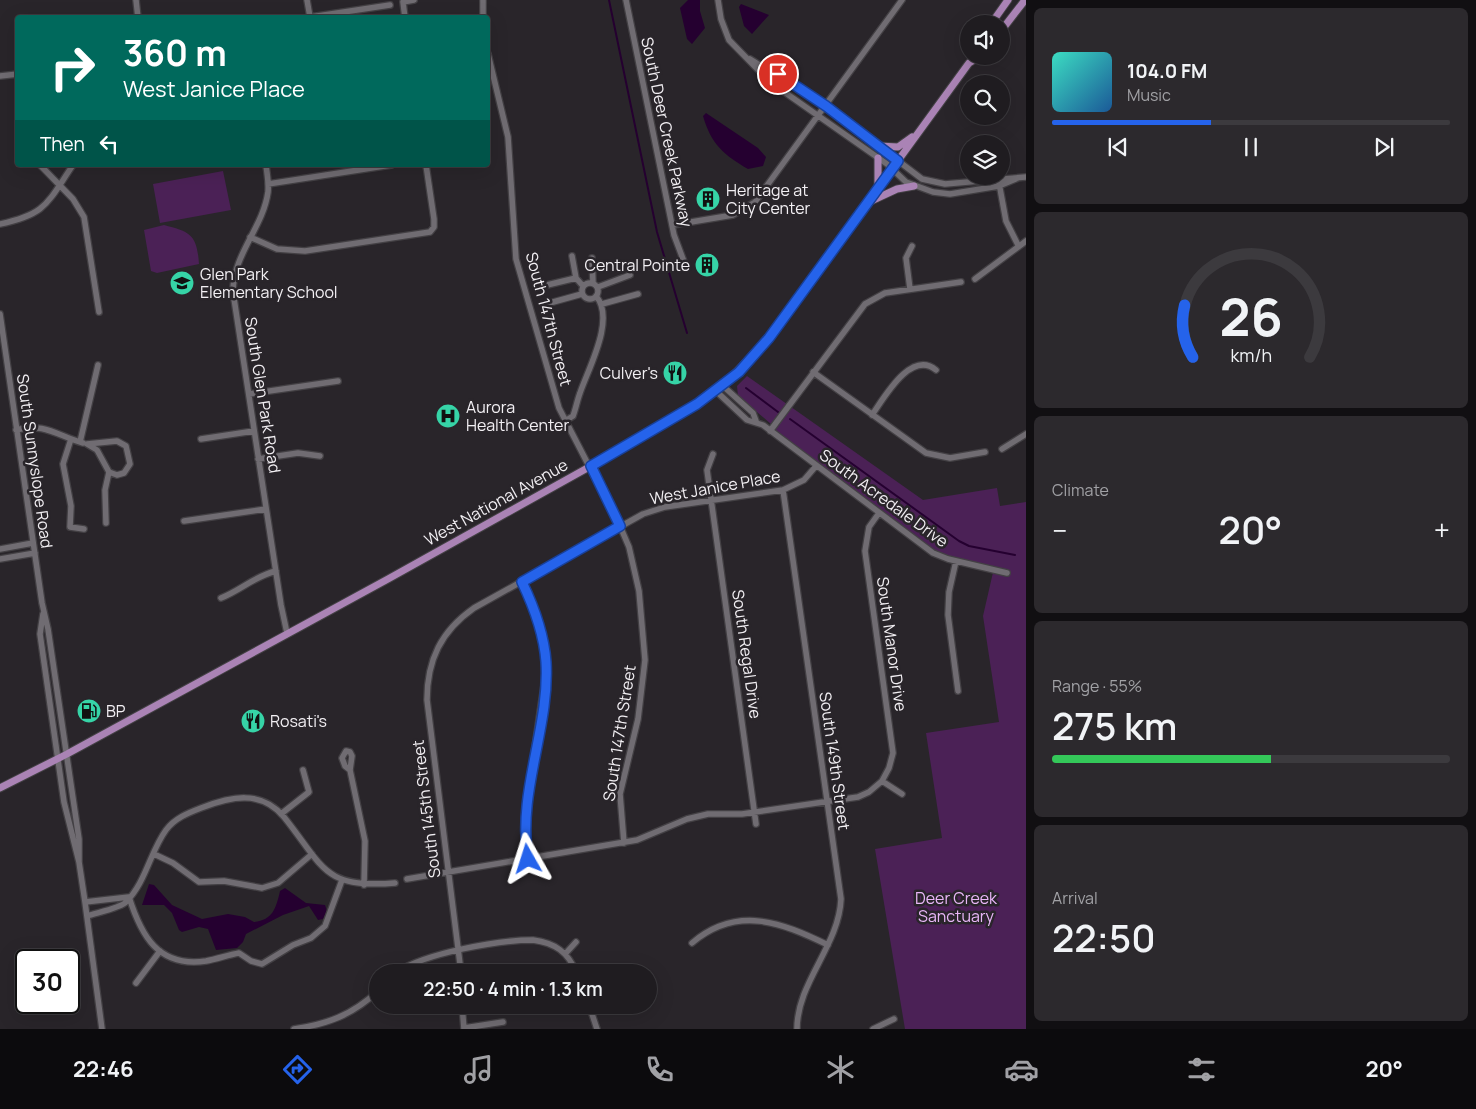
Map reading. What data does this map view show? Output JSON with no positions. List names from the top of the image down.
{
  "streets": {
    "main road": ["West National Avenue"],
    "street": [
      "South Deer Creek Parkway",
      "South 147th Street",
      "South Glen Park Road",
      "South Sunnyslope Road",
      "West Janice Place",
      "South Acredale Drive",
      "South Manor Drive",
      "South Regal Drive",
      "South 149th Street",
      "South 145th Street"
    ]
  },
  "crossings": [
    ["South 147th Street", "West Janice Place"],
    ["South 147th Street", "West National Avenue"],
    ["South Glen Park Road", "West National Avenue"],
    ["South Sunnyslope Road", "West National Avenue"],
    ["West Janice Place", "South Acredale Drive"],
    ["West Janice Place", "South Regal Drive"],
    ["West Janice Place", "South 149th Street"],
    ["West Janice Place", "South 145th Street"],
    ["South Acredale Drive", "West National Avenue"],
    ["South Acredale Drive", "South Manor Drive"]
  ],
  "parks": ["Deer Creek Sanctuary"],
  "places": {
    "building": ["Heritage at City Center", "Central Pointe"],
    "school or university": ["Glen Park Elementary School"],
    "restaurant": ["Culver's", "Rosati's"],
    "hospital": ["Aurora Health Center"],
    "fuel station": ["BP"]
  },
  "page": {
    "turn": ["360 m", "West Janice Place"],
    "song": ["104.0 FM", "Music"],
    "then": "Then",
    "tile": [
      "Climate",
      ["Range · 55%", "275 km"],
      ["Arrival", "22:50"]
    ],
    "heat": ["−", "20°", "+"],
    "limit": "30",
    "trip": "22:50 · 4 min · 1.3 km",
    "tabs": ["22:46", "20°"],
    "gauge": ["26", "km/h"]
  }
}
